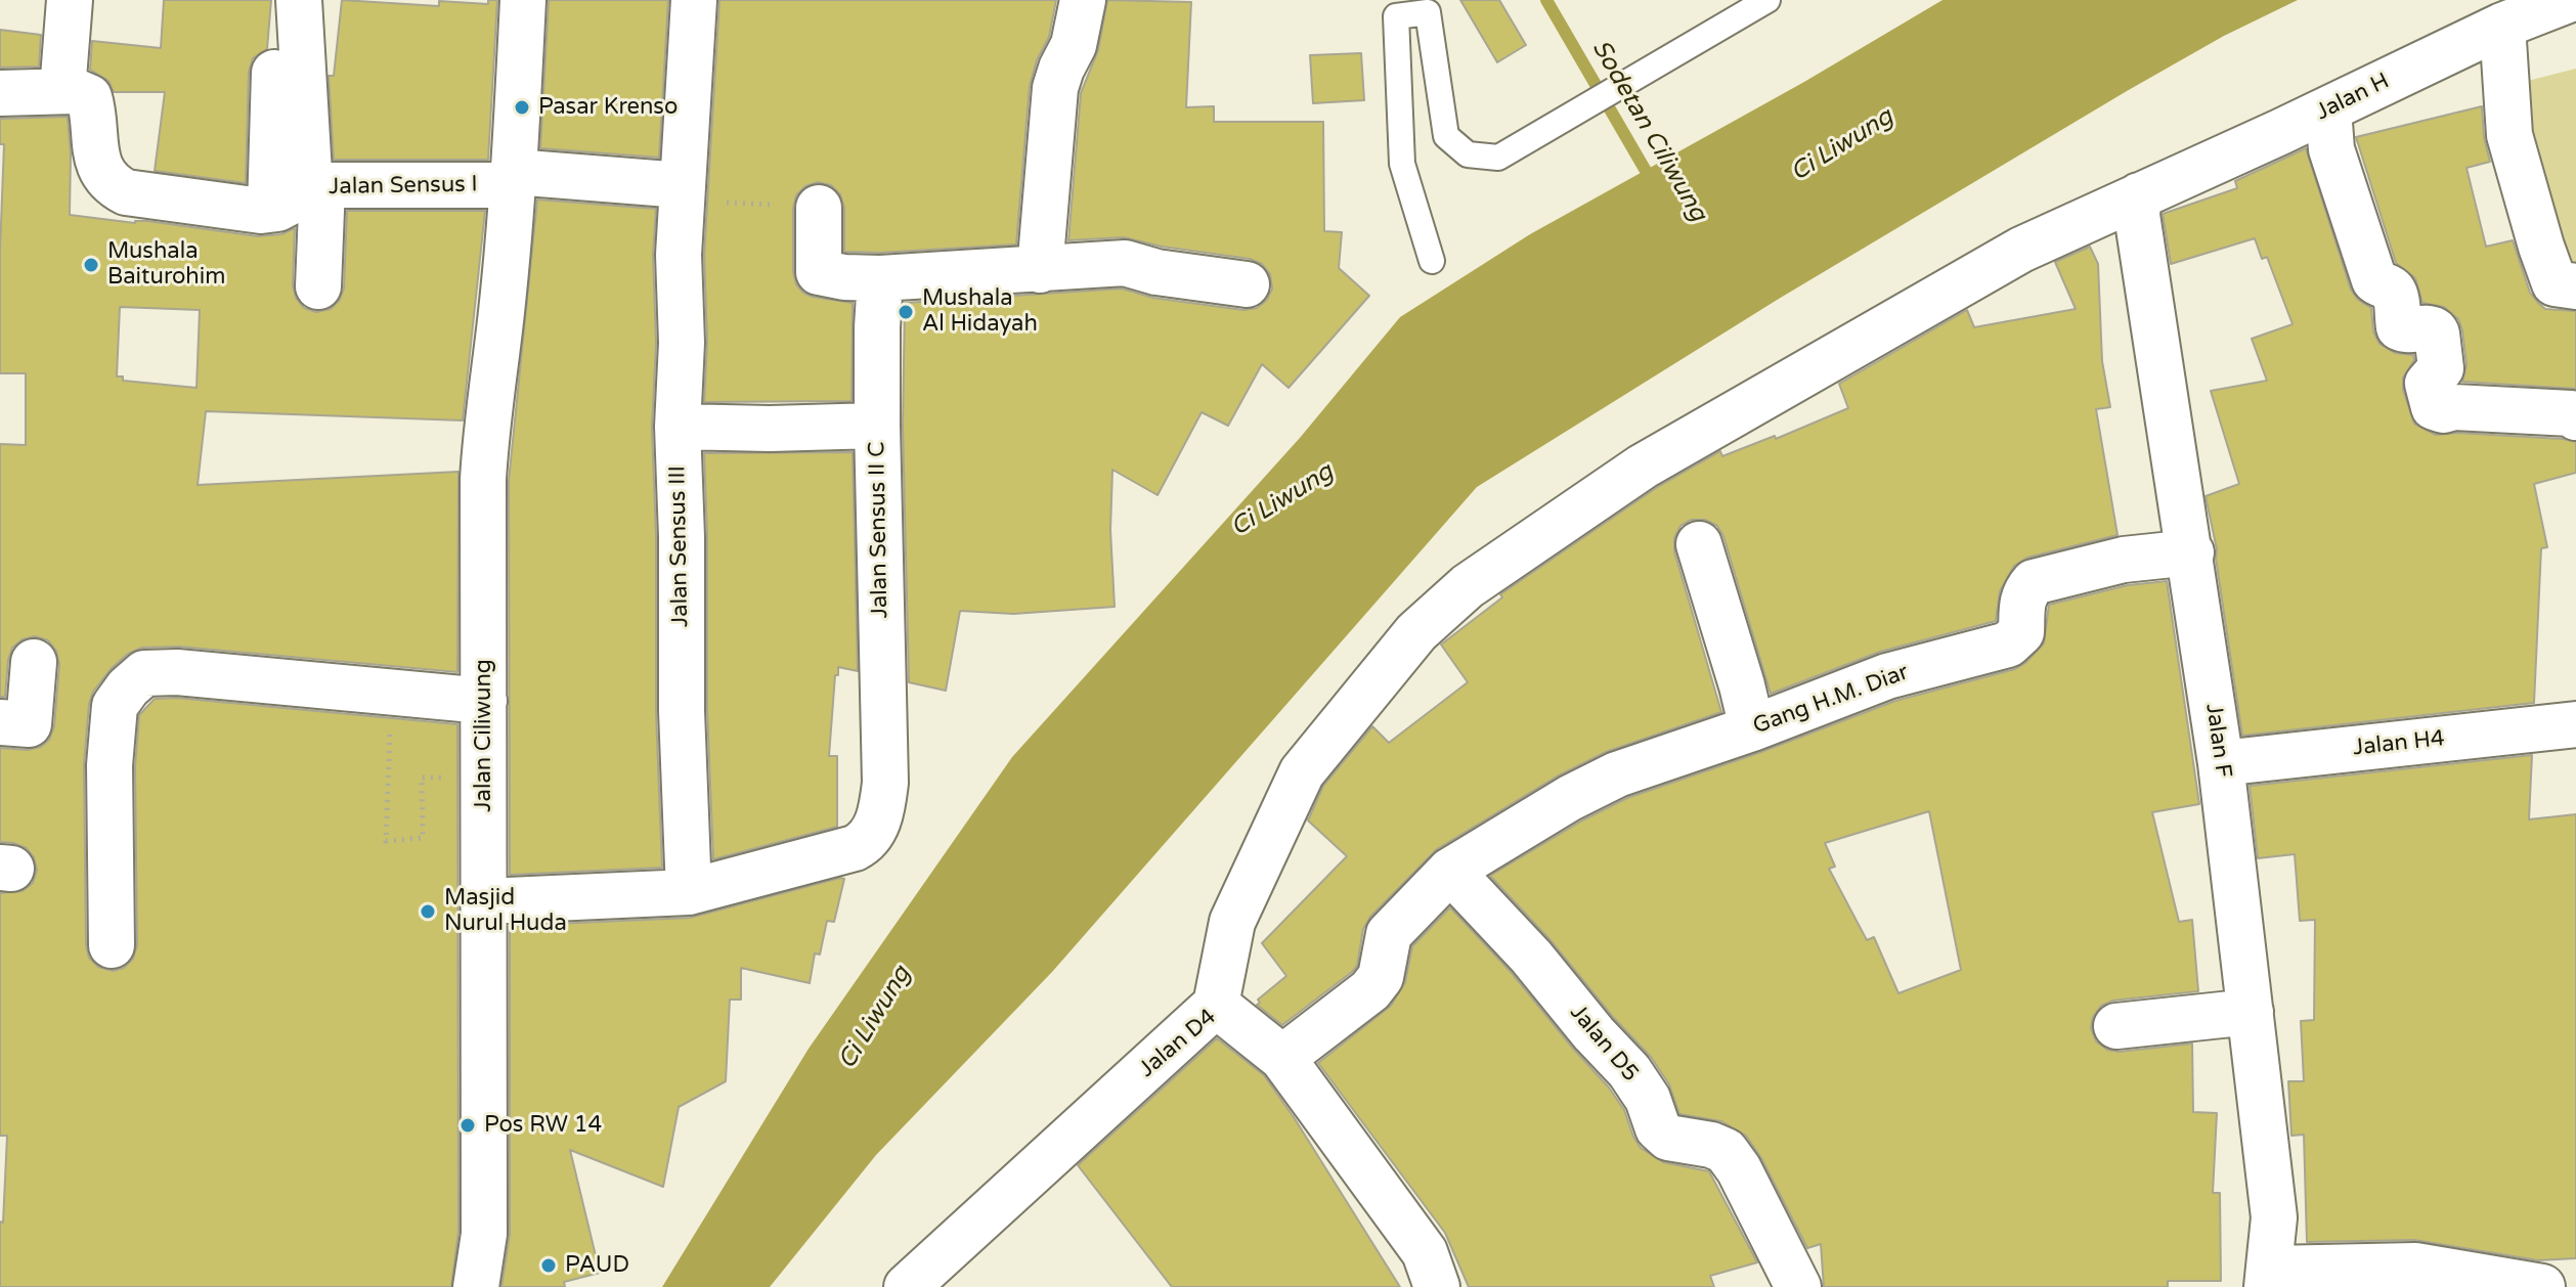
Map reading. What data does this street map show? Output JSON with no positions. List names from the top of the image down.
{
  "streets": {
    "street": [
      "Jalan H",
      "Jalan Sensus I",
      "Jalan Sensus II C",
      "Jalan Sensus III",
      "Gang H.M. Diar",
      "Jalan Ciliwung",
      "Jalan F",
      "Jalan H4",
      "Jalan D4",
      "Jalan D5"
    ]
  },
  "crossings": [
    ["Jalan H", "Jalan F"],
    ["Jalan H", "Jalan D4"],
    ["Jalan Sensus I", "Jalan Sensus III"],
    ["Jalan Sensus I", "Jalan Ciliwung"],
    ["Jalan Sensus II C", "Jalan Sensus III"],
    ["Gang H.M. Diar", "Jalan F"],
    ["Gang H.M. Diar", "Jalan D4"],
    ["Gang H.M. Diar", "Jalan D5"],
    ["Jalan F", "Jalan H4"]
  ],
  "water": ["Sodetan Ciliwung", "Ci Liwung"],
  "places": [
    "Pasar Krenso",
    "Mushala Baiturohim",
    "Mushala Al Hidayah",
    "Masjid Nurul Huda",
    "Pos RW 14",
    "PAUD"
  ]
}
